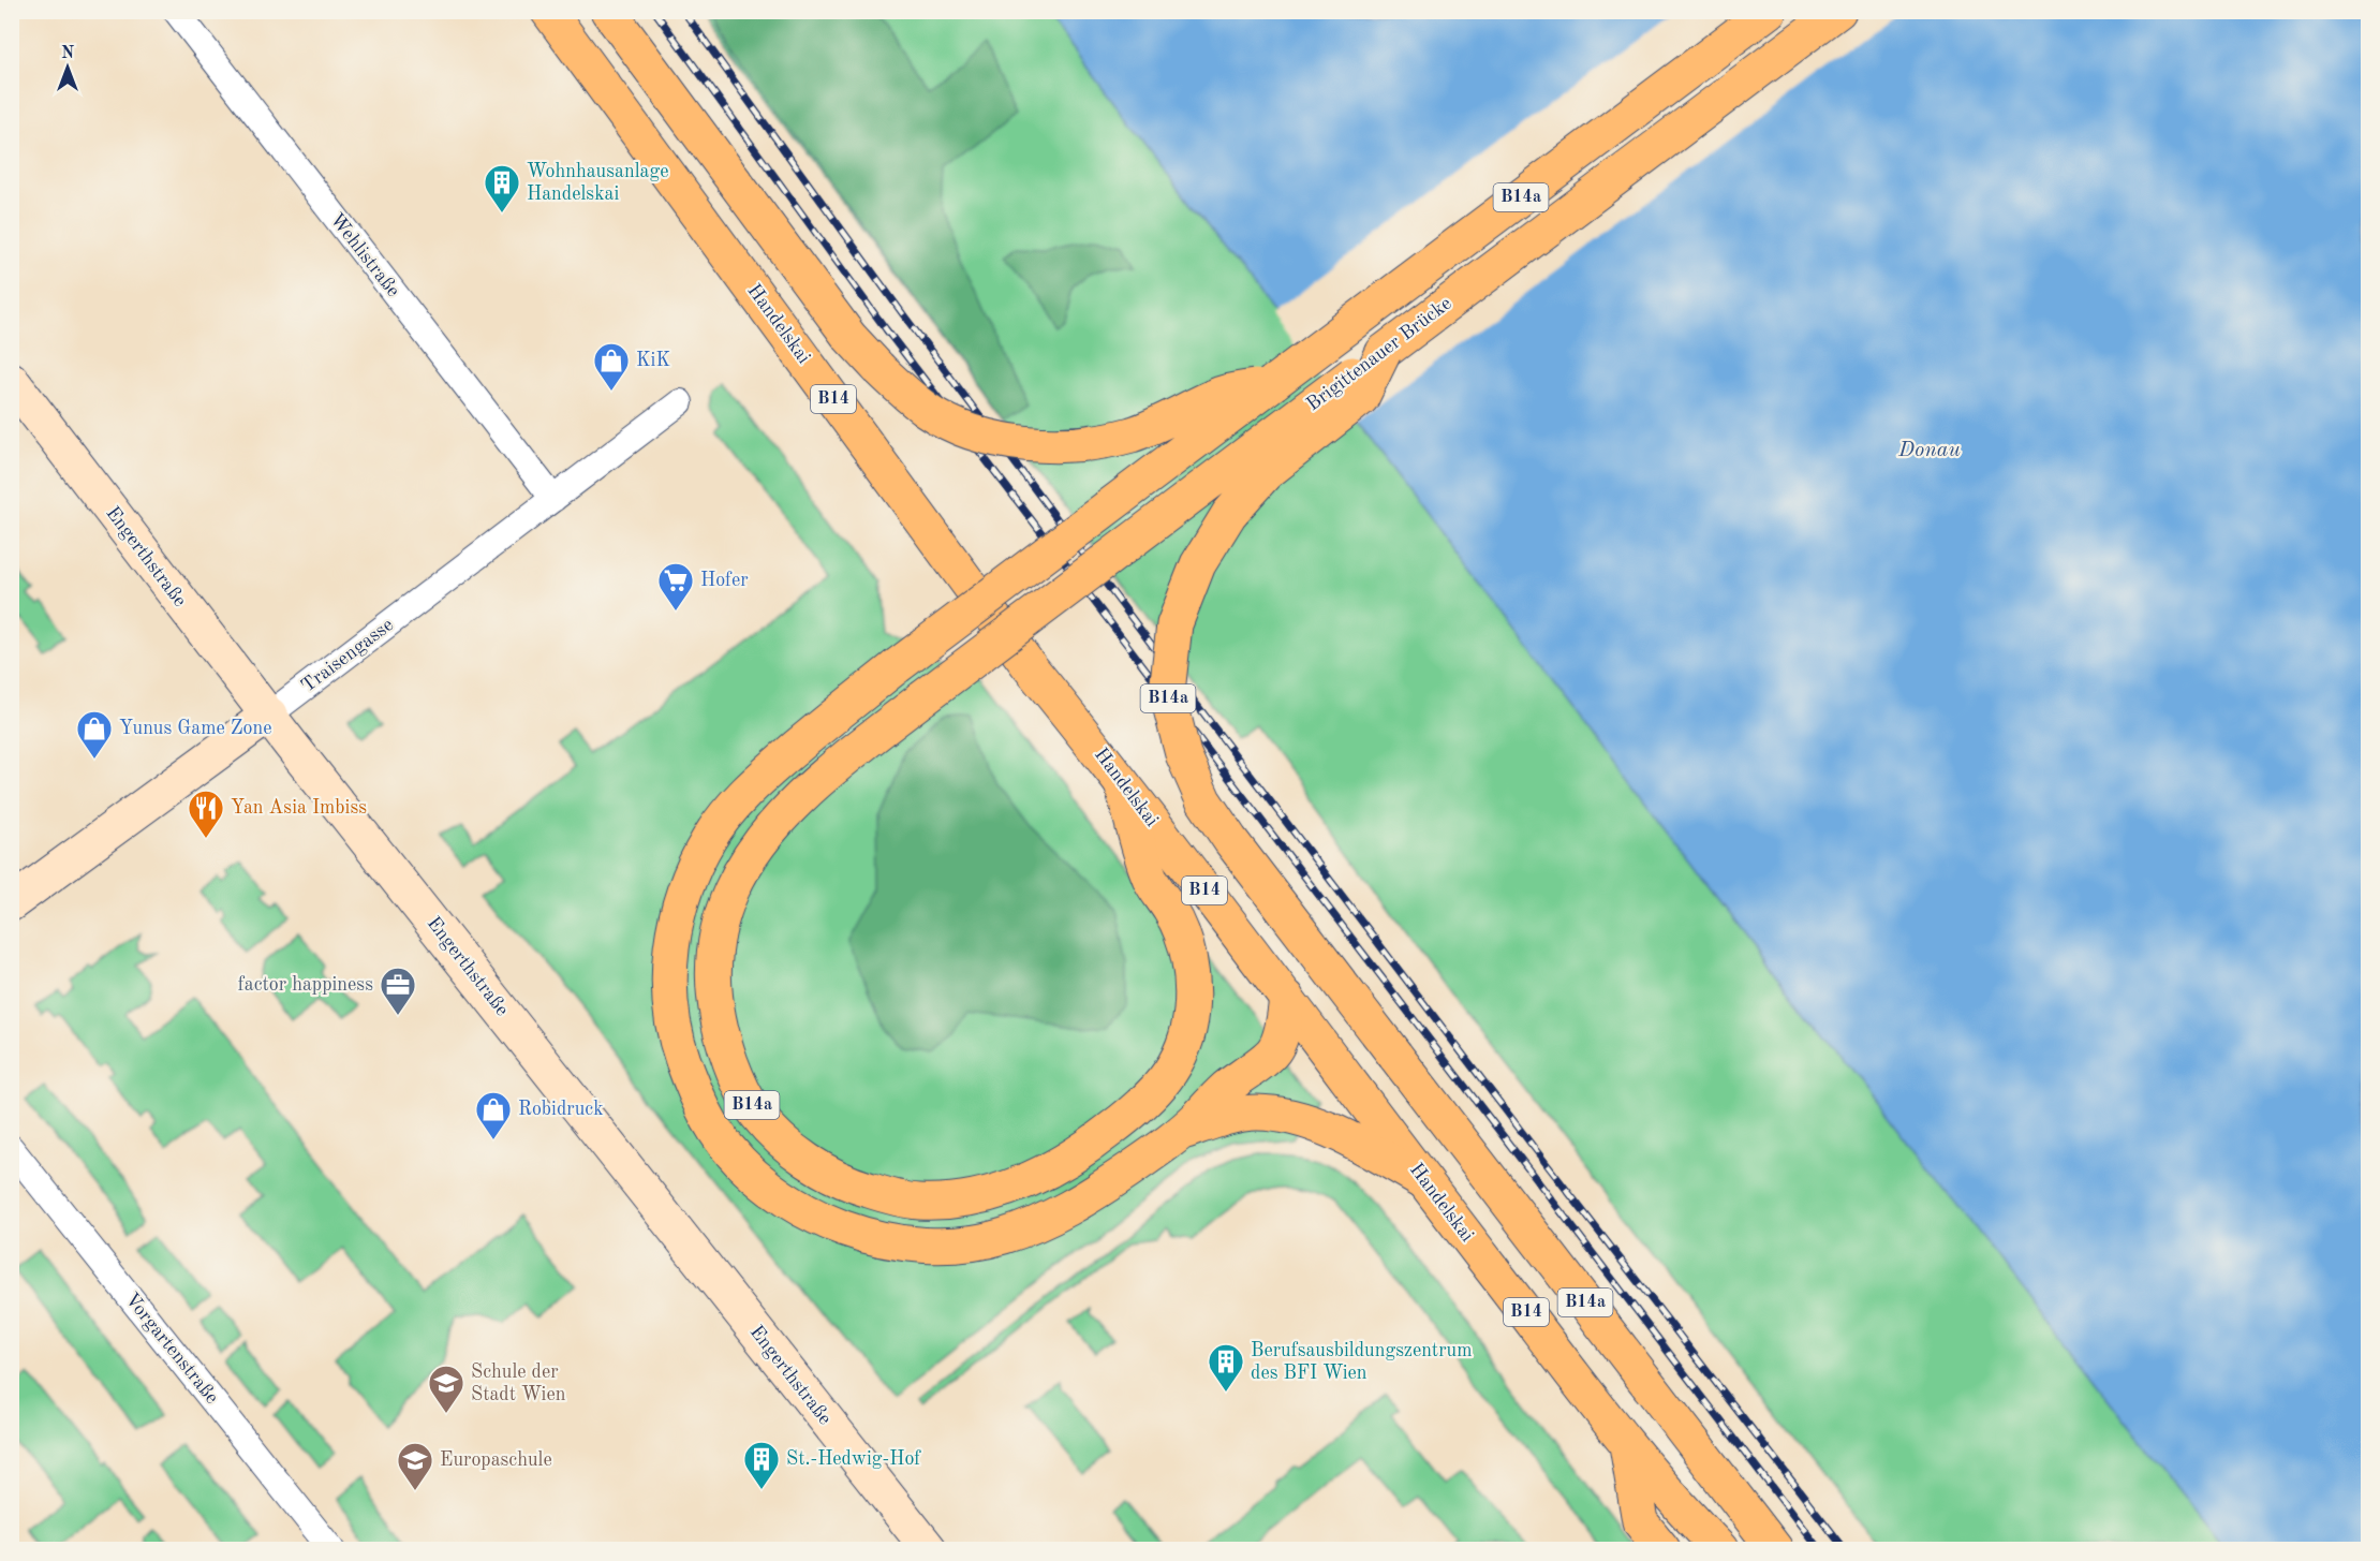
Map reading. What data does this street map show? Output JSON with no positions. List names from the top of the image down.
{
  "streets": {
    "main road": [
      "B14a",
      "Handelskai",
      "Brigittenauer Brücke",
      "B14"
    ],
    "street": [
      "Wehlistraße",
      "Engerthstraße",
      "Traisengasse",
      "Vorgartenstraße"
    ]
  },
  "crossings": [
    ["B14a", "Handelskai"],
    ["B14a", "Brigittenauer Brücke"],
    ["Wehlistraße", "Traisengasse"],
    ["Handelskai", "Brigittenauer Brücke"],
    ["Engerthstraße", "Traisengasse"]
  ],
  "water": ["Donau"],
  "places": {
    "building": ["Wohnhausanlage Handelskai", "Berufsausbildungszentrum des BFI Wien", "St.-Hedwig-Hof"],
    "shop": ["KiK", "Yunus Game Zone", "Robidruck"],
    "supermarket": ["Hofer"],
    "restaurant": ["Yan Asia Imbiss"],
    "office": ["factor happiness"],
    "school or university": ["Schule der Stadt Wien", "Europaschule"]
  },
  "north": "top"
}
